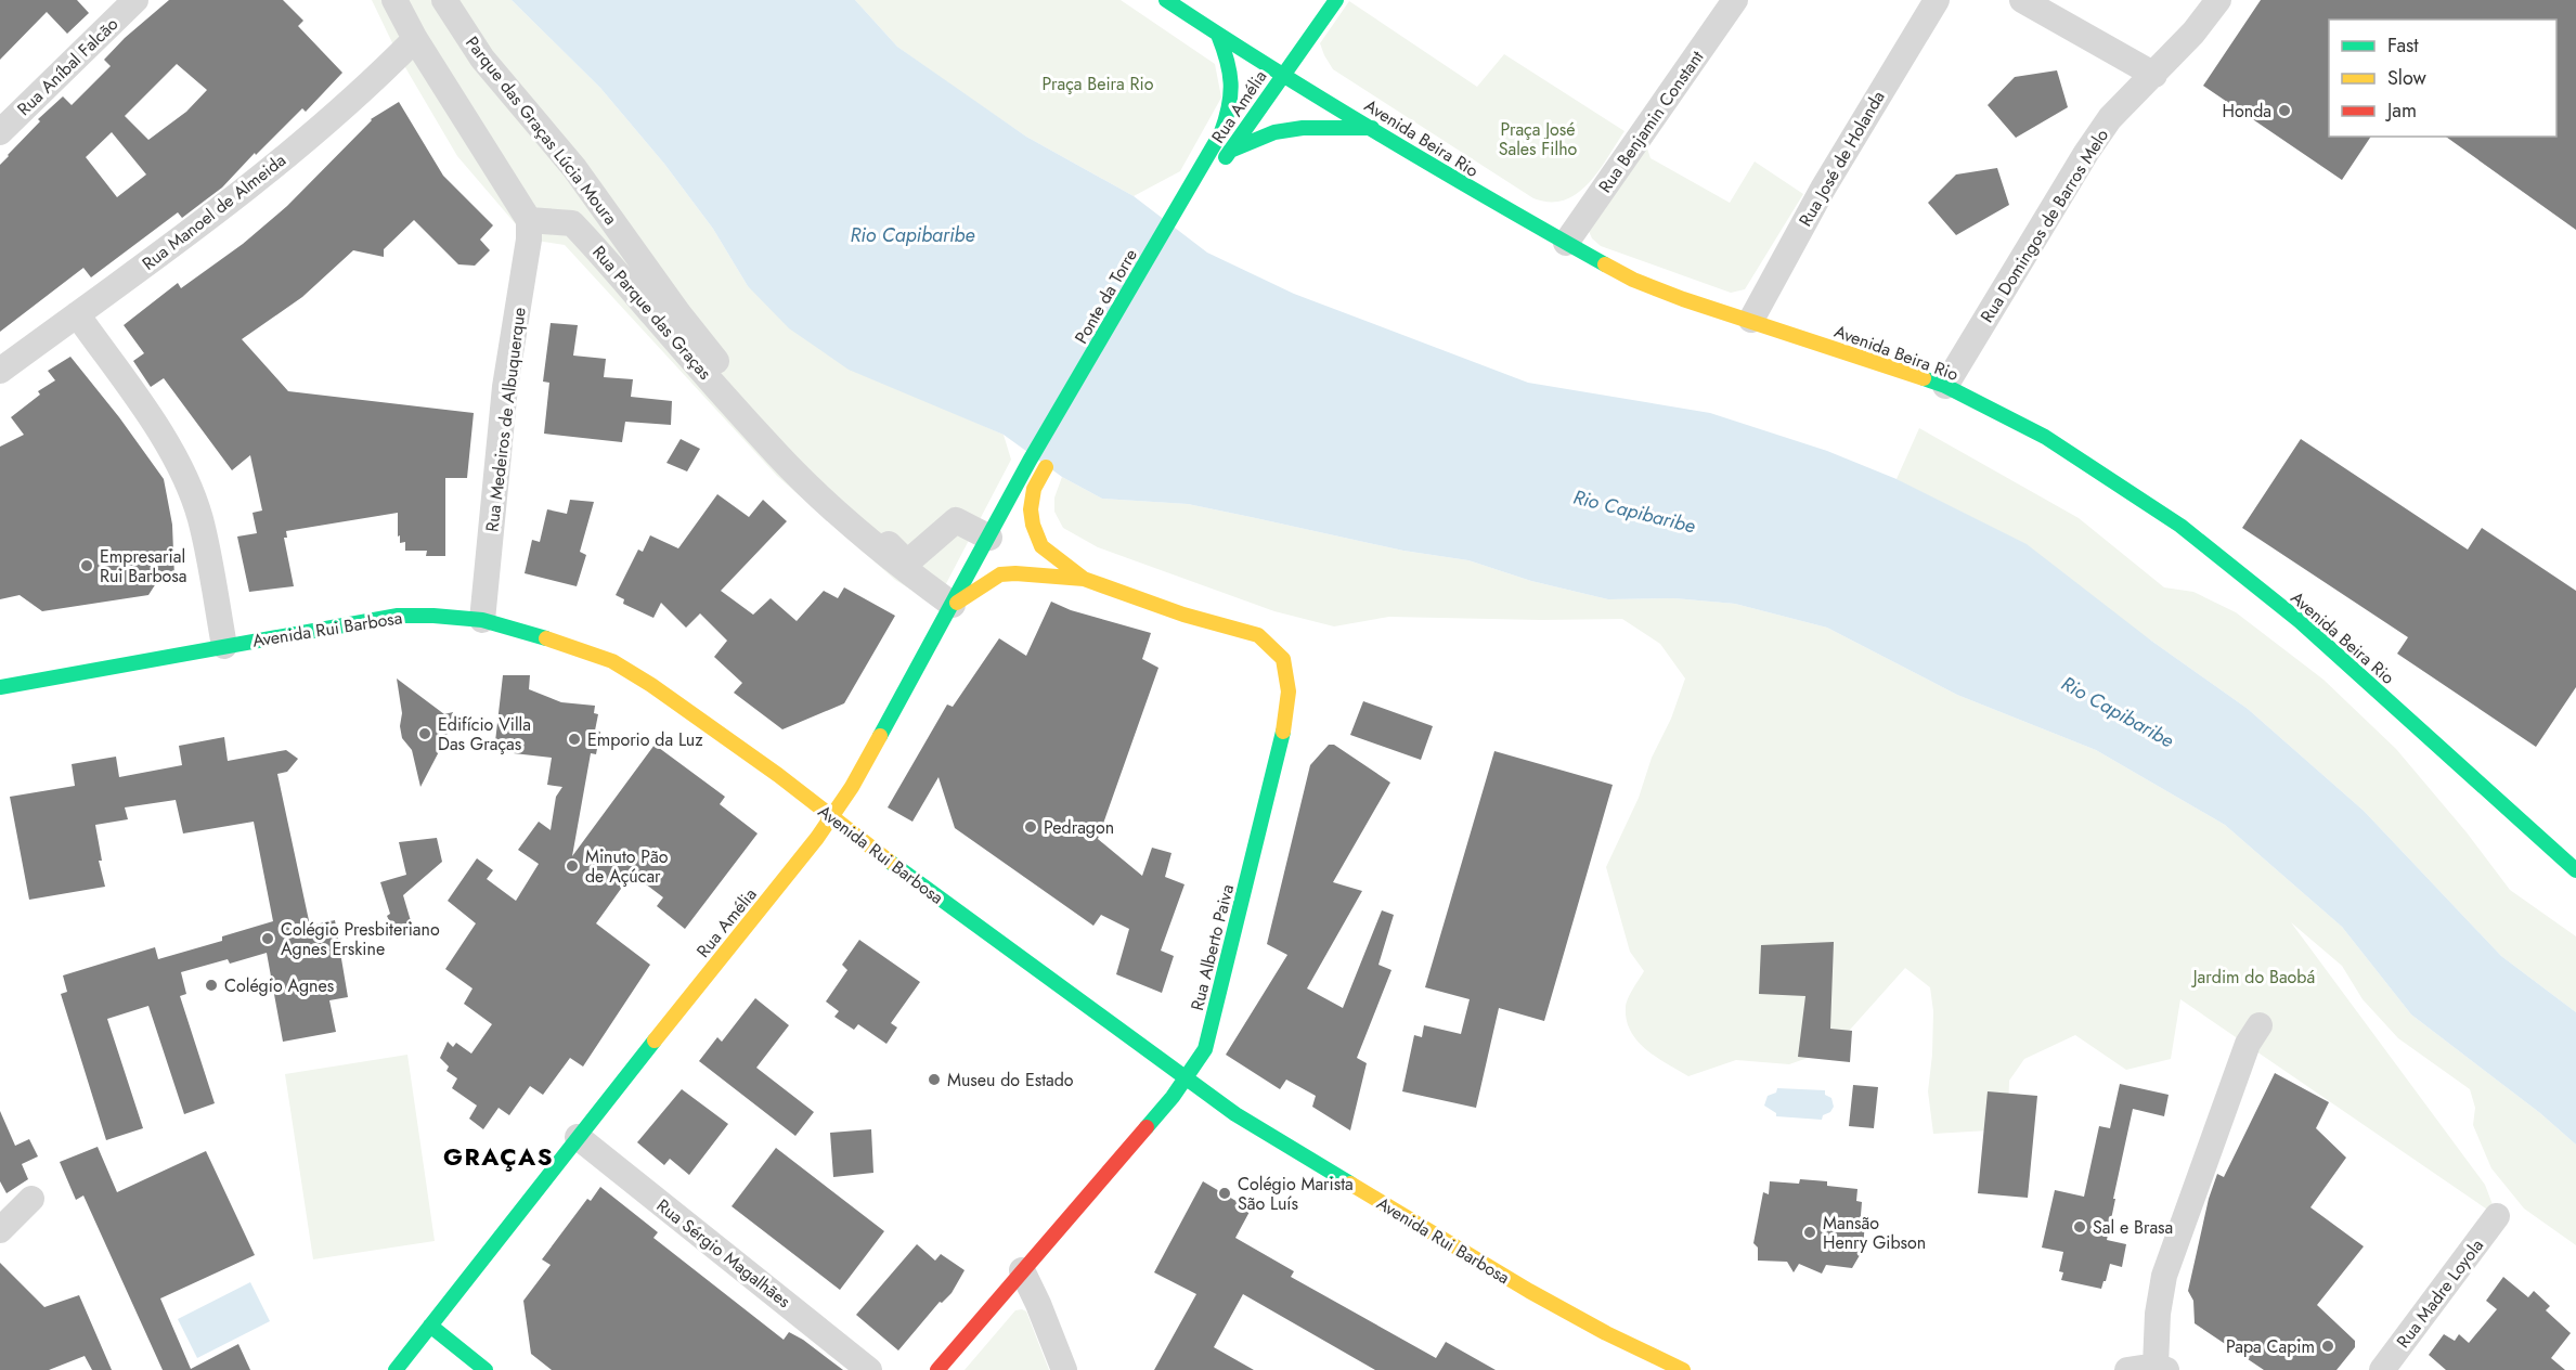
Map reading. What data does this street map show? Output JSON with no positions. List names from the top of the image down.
{
  "streets": {
    "main road": [
      "Rua Amélia",
      "Avenida Beira Rio",
      "Ponte da Torre",
      "Avenida Rui Barbosa",
      "Rua Alberto Paiva"
    ],
    "street": [
      "Rua Aníbal Falcão",
      "Rua Benjamin Constant",
      "Parque das Graças Lúcia Moura",
      "Rua José de Holanda",
      "Rua Manoel de Almeida",
      "Rua Domingos de Barros Melo",
      "Rua Parque das Graças",
      "Rua Medeiros de Albuquerque",
      "Rua Sérgio Magalhães",
      "Rua Madre Loyola"
    ]
  },
  "crossings": [
    ["Rua Amélia", "Parque das Graças Lúcia Moura"],
    ["Rua Amélia", "Avenida Beira Rio"],
    ["Rua Amélia", "Ponte da Torre"],
    ["Rua Amélia", "Rua Parque das Graças"],
    ["Rua Amélia", "Avenida Rui Barbosa"],
    ["Rua Amélia", "Rua Alberto Paiva"],
    ["Rua Amélia", "Rua Sérgio Magalhães"],
    ["Rua Benjamin Constant", "Avenida Beira Rio"],
    ["Avenida Beira Rio", "Rua José de Holanda"],
    ["Avenida Beira Rio", "Rua Domingos de Barros Melo"],
    ["Rua Parque das Graças", "Rua Medeiros de Albuquerque"],
    ["Rua Parque das Graças", "Rua Alberto Paiva"],
    ["Rua Medeiros de Albuquerque", "Avenida Rui Barbosa"],
    ["Avenida Rui Barbosa", "Rua Alberto Paiva"]
  ],
  "districts": ["GRAÇAS"],
  "water": ["Rio Capibaribe"],
  "parks": ["Praça Beira Rio", "Praça José Sales Filho", "Jardim do Baobá"],
  "places": [
    "Honda",
    "Empresarial Rui Barbosa",
    "Edifício Villa Das Graças",
    "Emporio da Luz",
    "Pedragon",
    "Minuto Pão de Açúcar",
    "Colégio Presbiteriano Agnes Erskine",
    "Colégio Agnes",
    "Museu do Estado",
    "Colégio Marista São Luís",
    "Sal e Brasa",
    "Mansão Henry Gibson",
    "Papa Capim"
  ],
  "legend": ["Fast", "Slow", "Jam"]
}
